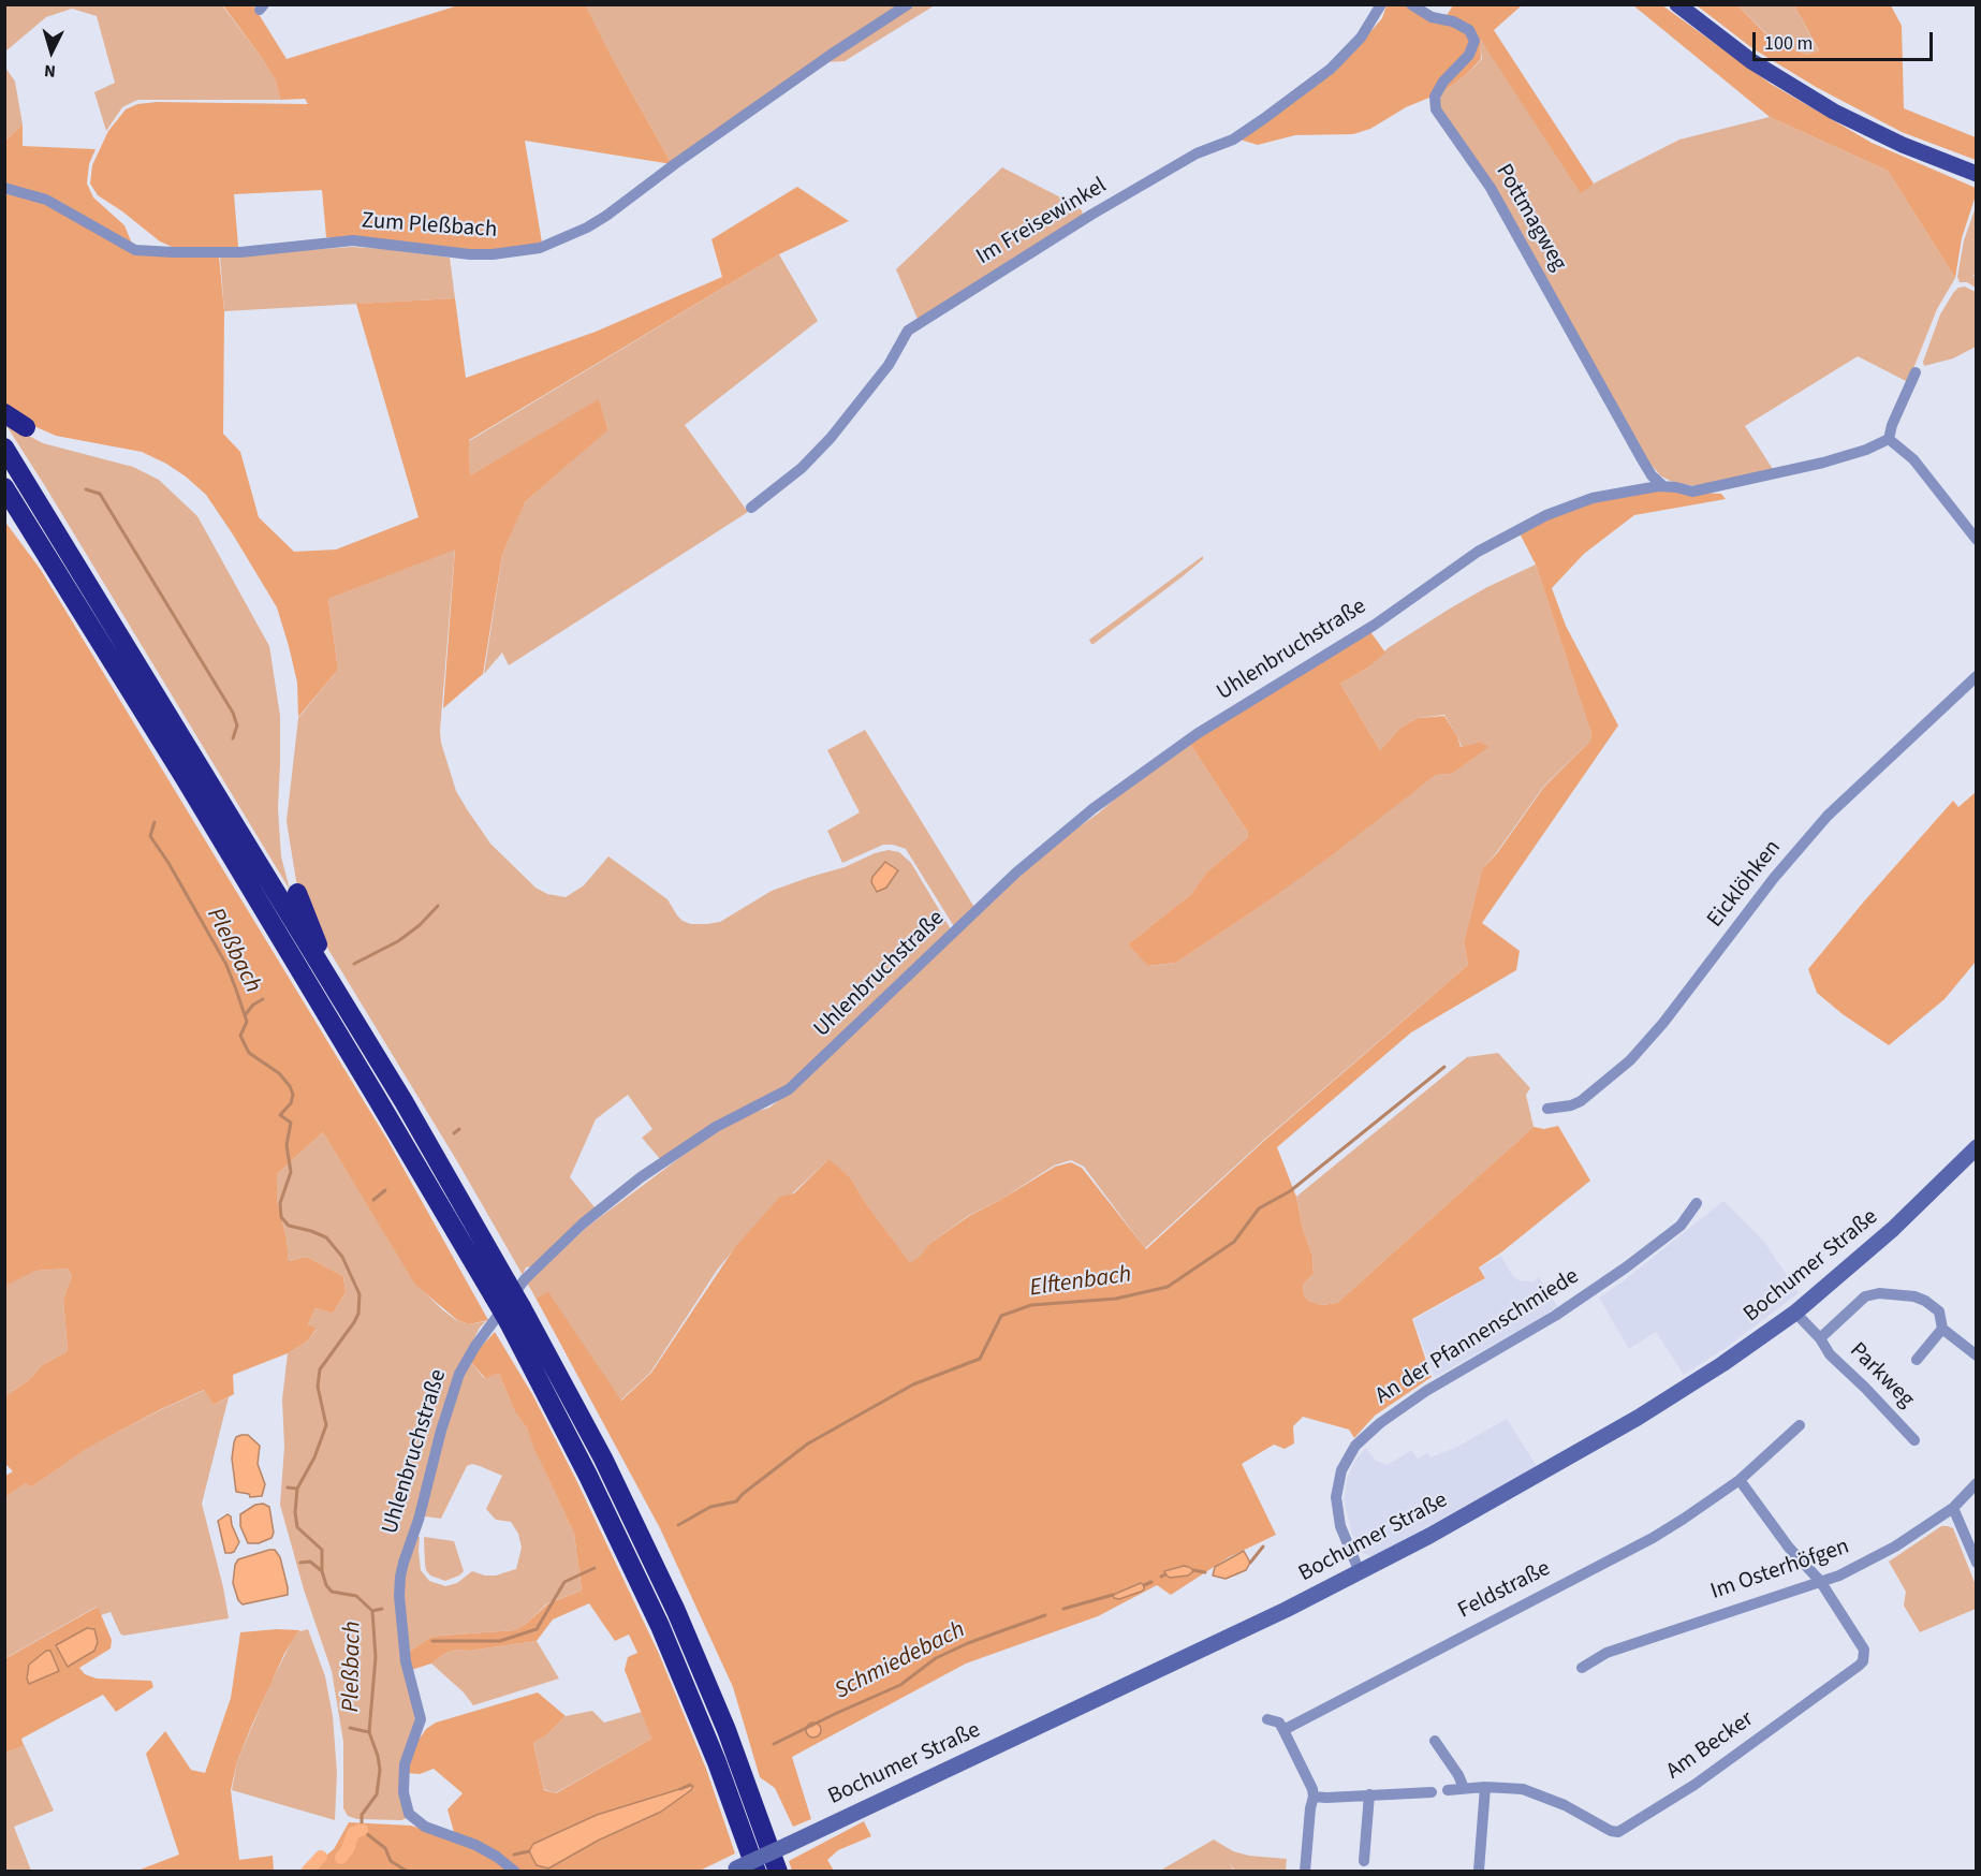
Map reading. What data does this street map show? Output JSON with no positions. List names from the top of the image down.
{
  "streets": {
    "main road": ["Bochumer Straße"],
    "street": [
      "Pottmagweg",
      "Im Freisewinkel",
      "Zum Pleßbach",
      "Uhlenbruchstraße",
      "Eicklöhken",
      "An der Pfannenschmiede",
      "Parkweg",
      "Im Osterhöfgen",
      "Feldstraße",
      "Am Becker"
    ]
  },
  "crossings": [
    ["Pottmagweg", "Uhlenbruchstraße"],
    ["Bochumer Straße", "An der Pfannenschmiede"],
    ["Bochumer Straße", "Parkweg"],
    ["Im Osterhöfgen", "Am Becker"]
  ],
  "water": ["Pleßbach", "Elftenbach", "Schmiedebach"],
  "scale_bar": "100 m",
  "north": "bottom"
}
